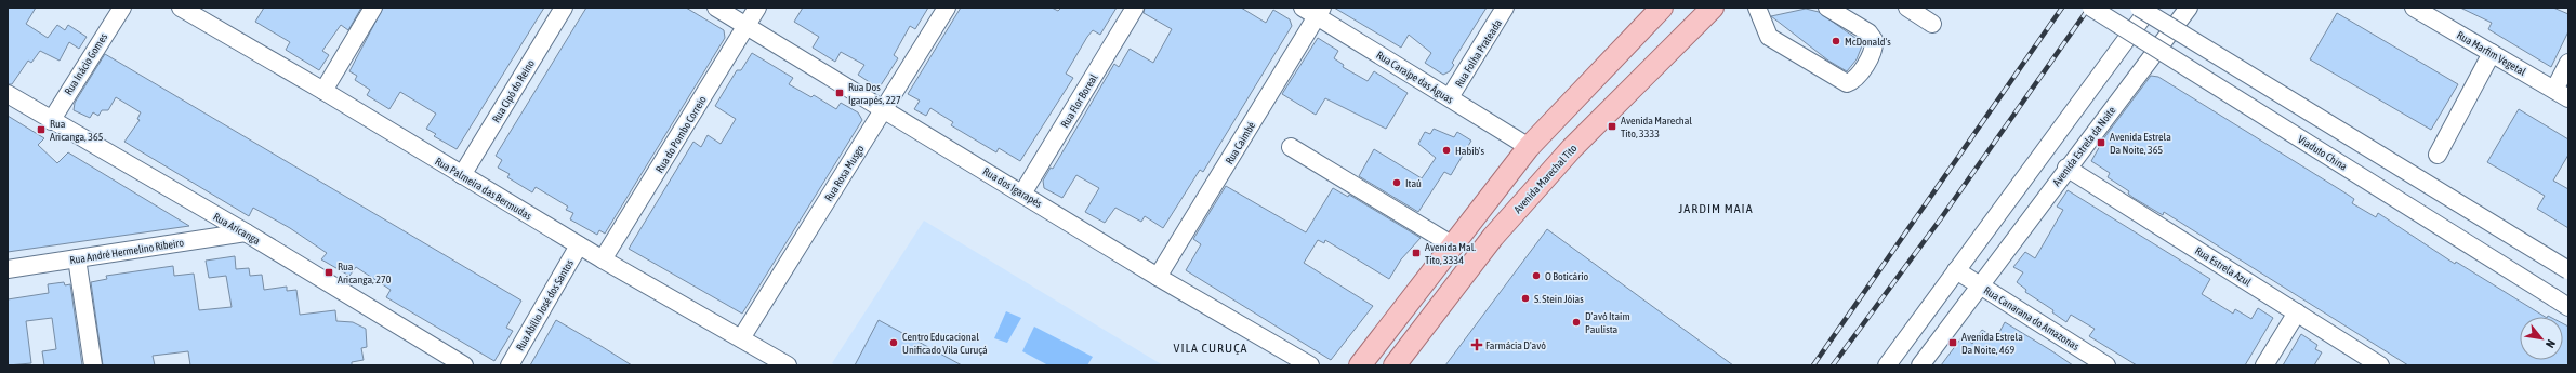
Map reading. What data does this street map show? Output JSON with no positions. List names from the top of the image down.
{
  "streets": {
    "main road": ["Avenida Marechal Tito"],
    "street": [
      "Rua Folha Prateada",
      "Rua Marfim Vegetal",
      "Rua Inácio Gomes",
      "Rua Caraípe das Águas",
      "Rua Cipó do Reino",
      "Rua Flor Boreal",
      "Rua do Pombo Correio",
      "Rua Caimbé",
      "Avenida Estrela da Noite",
      "Viaduto China",
      "Rua Rosa Musgo",
      "Rua dos Igarapés",
      "Rua Palmeira das Bermudas",
      "Rua Aricanga",
      "Rua André Hermelino Ribeiro",
      "Rua Estrela Azul",
      "Rua Abílio José dos Santos",
      "Rua Canarana do Amazonas"
    ]
  },
  "crossings": [
    ["Rua Folha Prateada", "Rua Caraípe das Águas"],
    ["Rua Inácio Gomes", "Rua Aricanga"],
    ["Rua Caraípe das Águas", "Rua Caimbé"],
    ["Rua Cipó do Reino", "Rua Palmeira das Bermudas"],
    ["Rua Flor Boreal", "Rua dos Igarapés"],
    ["Rua do Pombo Correio", "Rua dos Igarapés"],
    ["Rua do Pombo Correio", "Rua Palmeira das Bermudas"],
    ["Rua Caimbé", "Rua dos Igarapés"],
    ["Avenida Estrela da Noite", "Rua Estrela Azul"],
    ["Avenida Estrela da Noite", "Rua Canarana do Amazonas"],
    ["Rua Rosa Musgo", "Rua dos Igarapés"],
    ["Rua Rosa Musgo", "Rua Palmeira das Bermudas"],
    ["Rua Palmeira das Bermudas", "Rua Abílio José dos Santos"],
    ["Rua Aricanga", "Rua André Hermelino Ribeiro"]
  ],
  "districts": ["JARDIM MAIA", "VILA CURUÇA"],
  "places": {
    "other": [
      "McDonald's",
      "Habib's",
      "Itaú",
      "O Boticário",
      "S. Stein Jóias",
      "D’avó Itaim Paulista",
      "Centro Educacional Unificado Vila Curuçá"
    ],
    "transit": [
      "Rua Dos Igarapés, 227",
      "Avenida Marechal Tito, 3333",
      "Rua Aricanga, 365",
      "Avenida Estrela Da Noite, 365",
      "Avenida Mal. Tito, 3334",
      "Rua Aricanga, 270",
      "Avenida Estrela Da Noite, 469"
    ],
    "health": ["Farmácia D'avó"]
  },
  "north": "bottom right"
}
